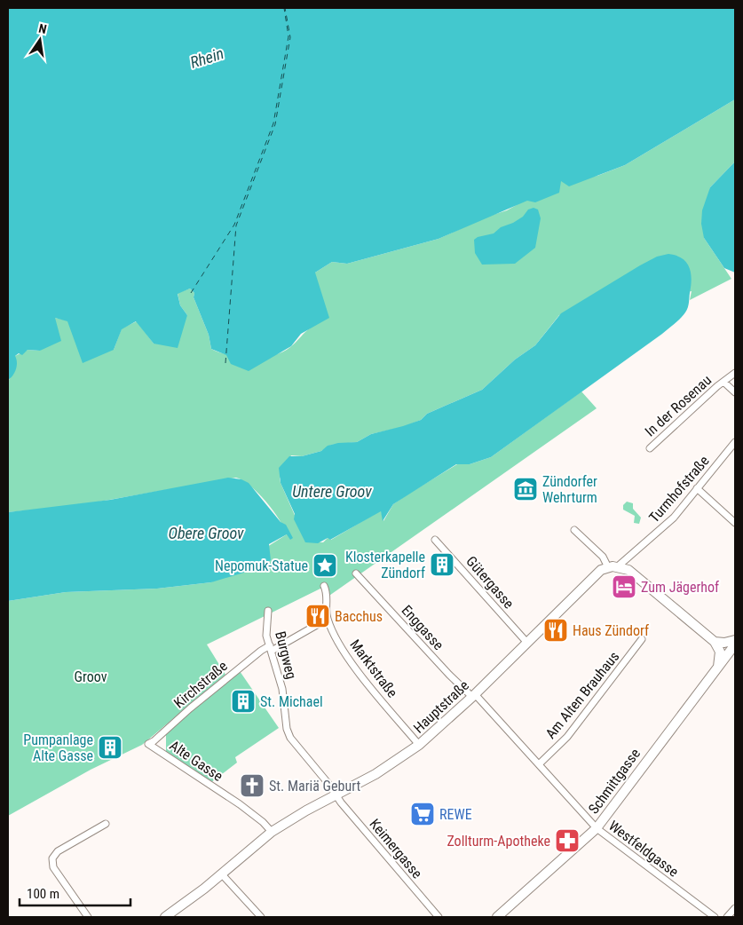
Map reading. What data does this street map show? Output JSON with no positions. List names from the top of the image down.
{
  "streets": {
    "main road": ["Hauptstraße", "Schmittgasse"],
    "street": [
      "In der Rosenau",
      "Turmhofstraße",
      "Gütergasse",
      "Enggasse",
      "Burgweg",
      "Marktstraße",
      "Kirchstraße",
      "Am Alten Brauhaus",
      "Alte Gasse",
      "Keimergasse",
      "Westfeldgasse"
    ]
  },
  "crossings": [
    ["Turmhofstraße", "Hauptstraße"],
    ["Gütergasse", "Hauptstraße"],
    ["Enggasse", "Hauptstraße"],
    ["Enggasse", "Westfeldgasse"],
    ["Burgweg", "Kirchstraße"],
    ["Burgweg", "Hauptstraße"],
    ["Burgweg", "Keimergasse"],
    ["Marktstraße", "Kirchstraße"],
    ["Marktstraße", "Hauptstraße"],
    ["Kirchstraße", "Alte Gasse"],
    ["Am Alten Brauhaus", "Westfeldgasse"],
    ["Hauptstraße", "Alte Gasse"],
    ["Hauptstraße", "Keimergasse"],
    ["Hauptstraße", "Westfeldgasse"],
    ["Schmittgasse", "Westfeldgasse"]
  ],
  "water": ["Rhein", "Untere Groov", "Obere Groov"],
  "parks": ["Groov"],
  "places": {
    "museum": ["Zündorfer Wehrturm"],
    "building": ["Klosterkapelle Zündorf", "St. Michael", "Pumpanlage Alte Gasse"],
    "place": ["Nepomuk-Statue"],
    "hotel": ["Zum Jägerhof"],
    "restaurant": ["Bacchus", "Haus Zündorf"],
    "church": ["St. Mariä Geburt"],
    "supermarket": ["REWE"],
    "pharmacy": ["Zollturm-Apotheke"]
  },
  "scale_bar": "100 m",
  "north": "top"
}
